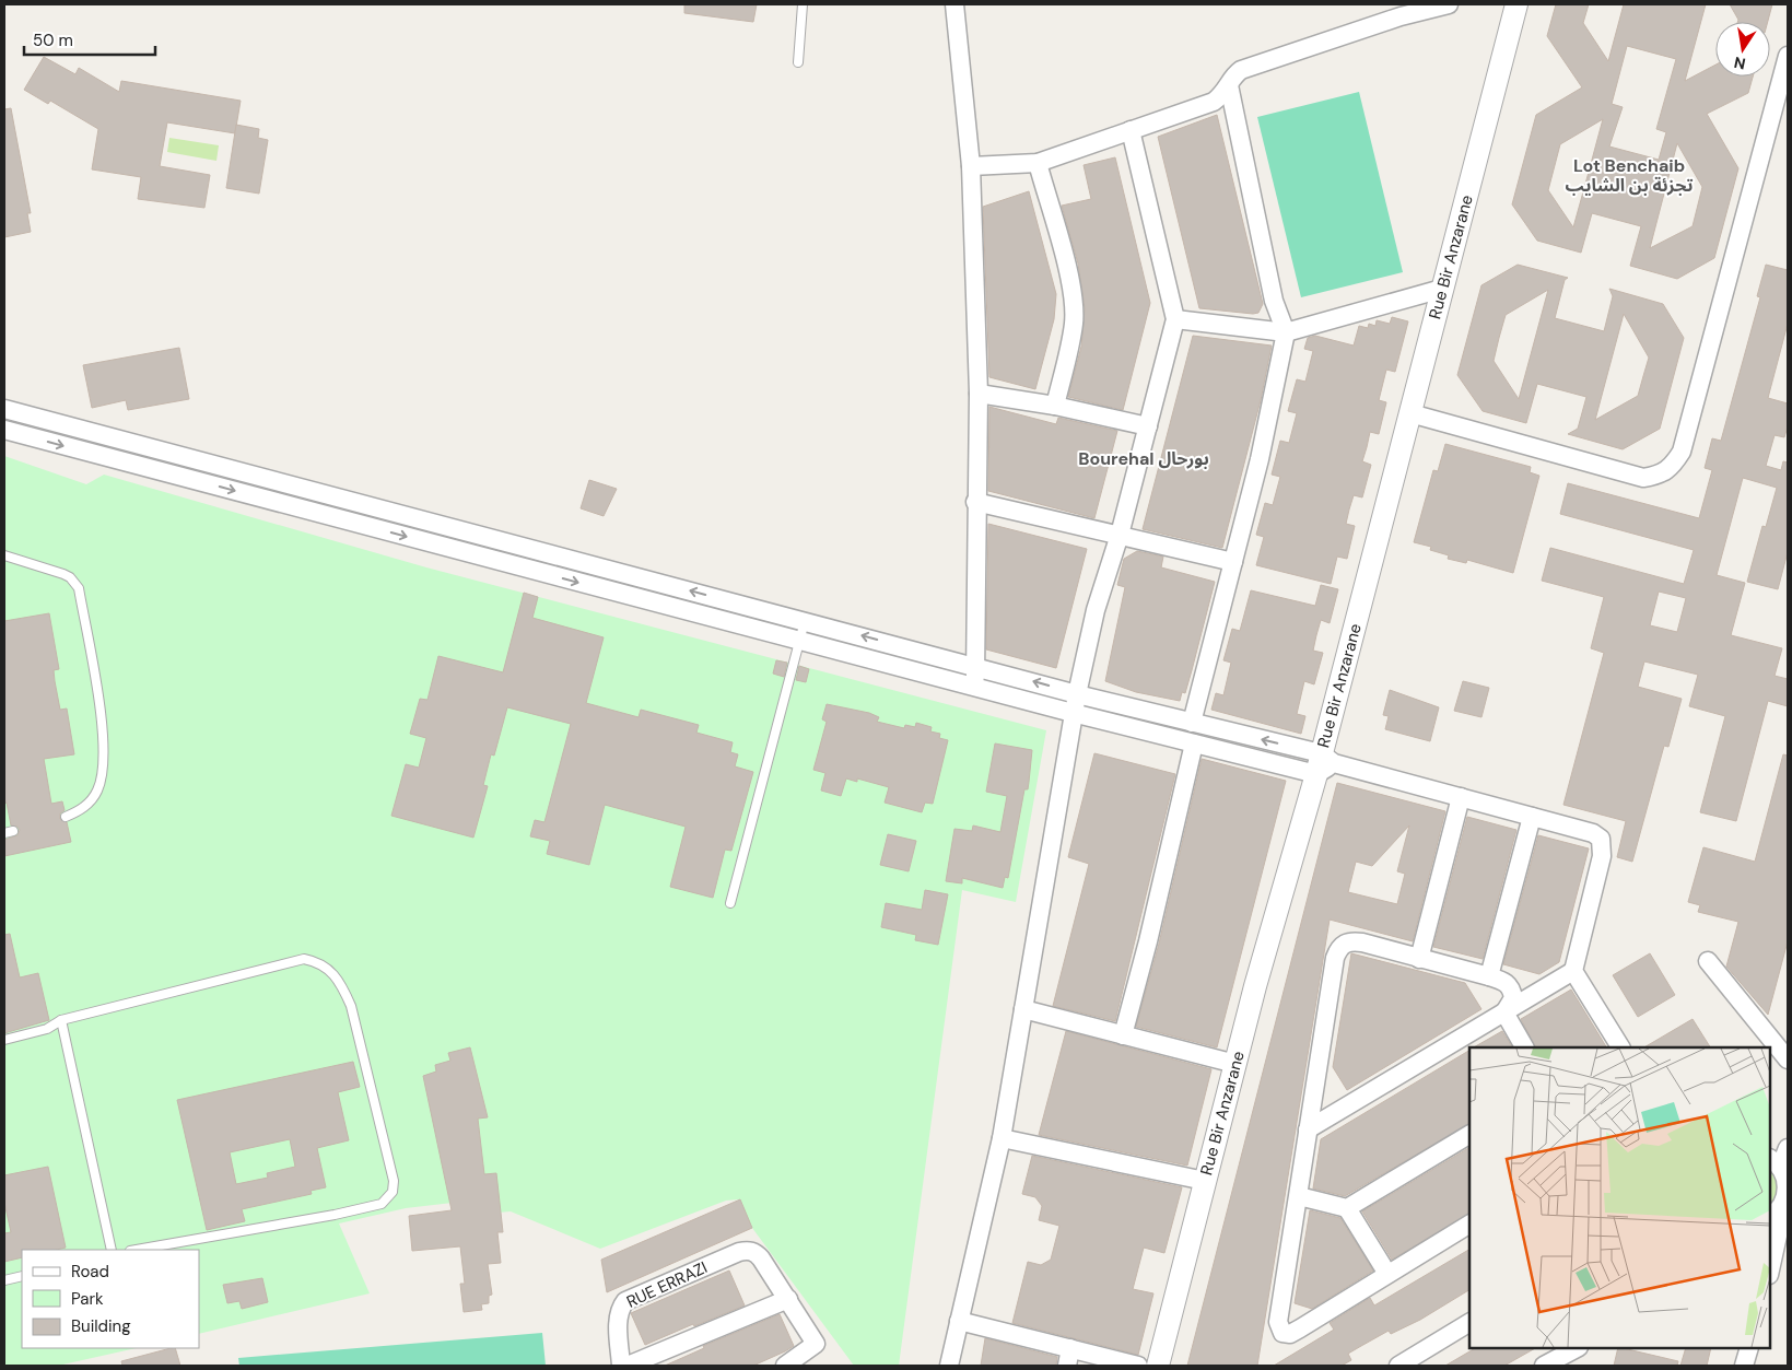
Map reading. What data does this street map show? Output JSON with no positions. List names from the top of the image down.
{
  "streets": {
    "street": ["Rue Bir Anzarane", "RUE ERRAZI"]
  },
  "districts": ["Lot Benchaib تجزئة بن الشايب", "Bourehal بورحال"],
  "legend": ["Road", "Park", "Building"],
  "scale_bar": "50 m",
  "north": "bottom"
}
